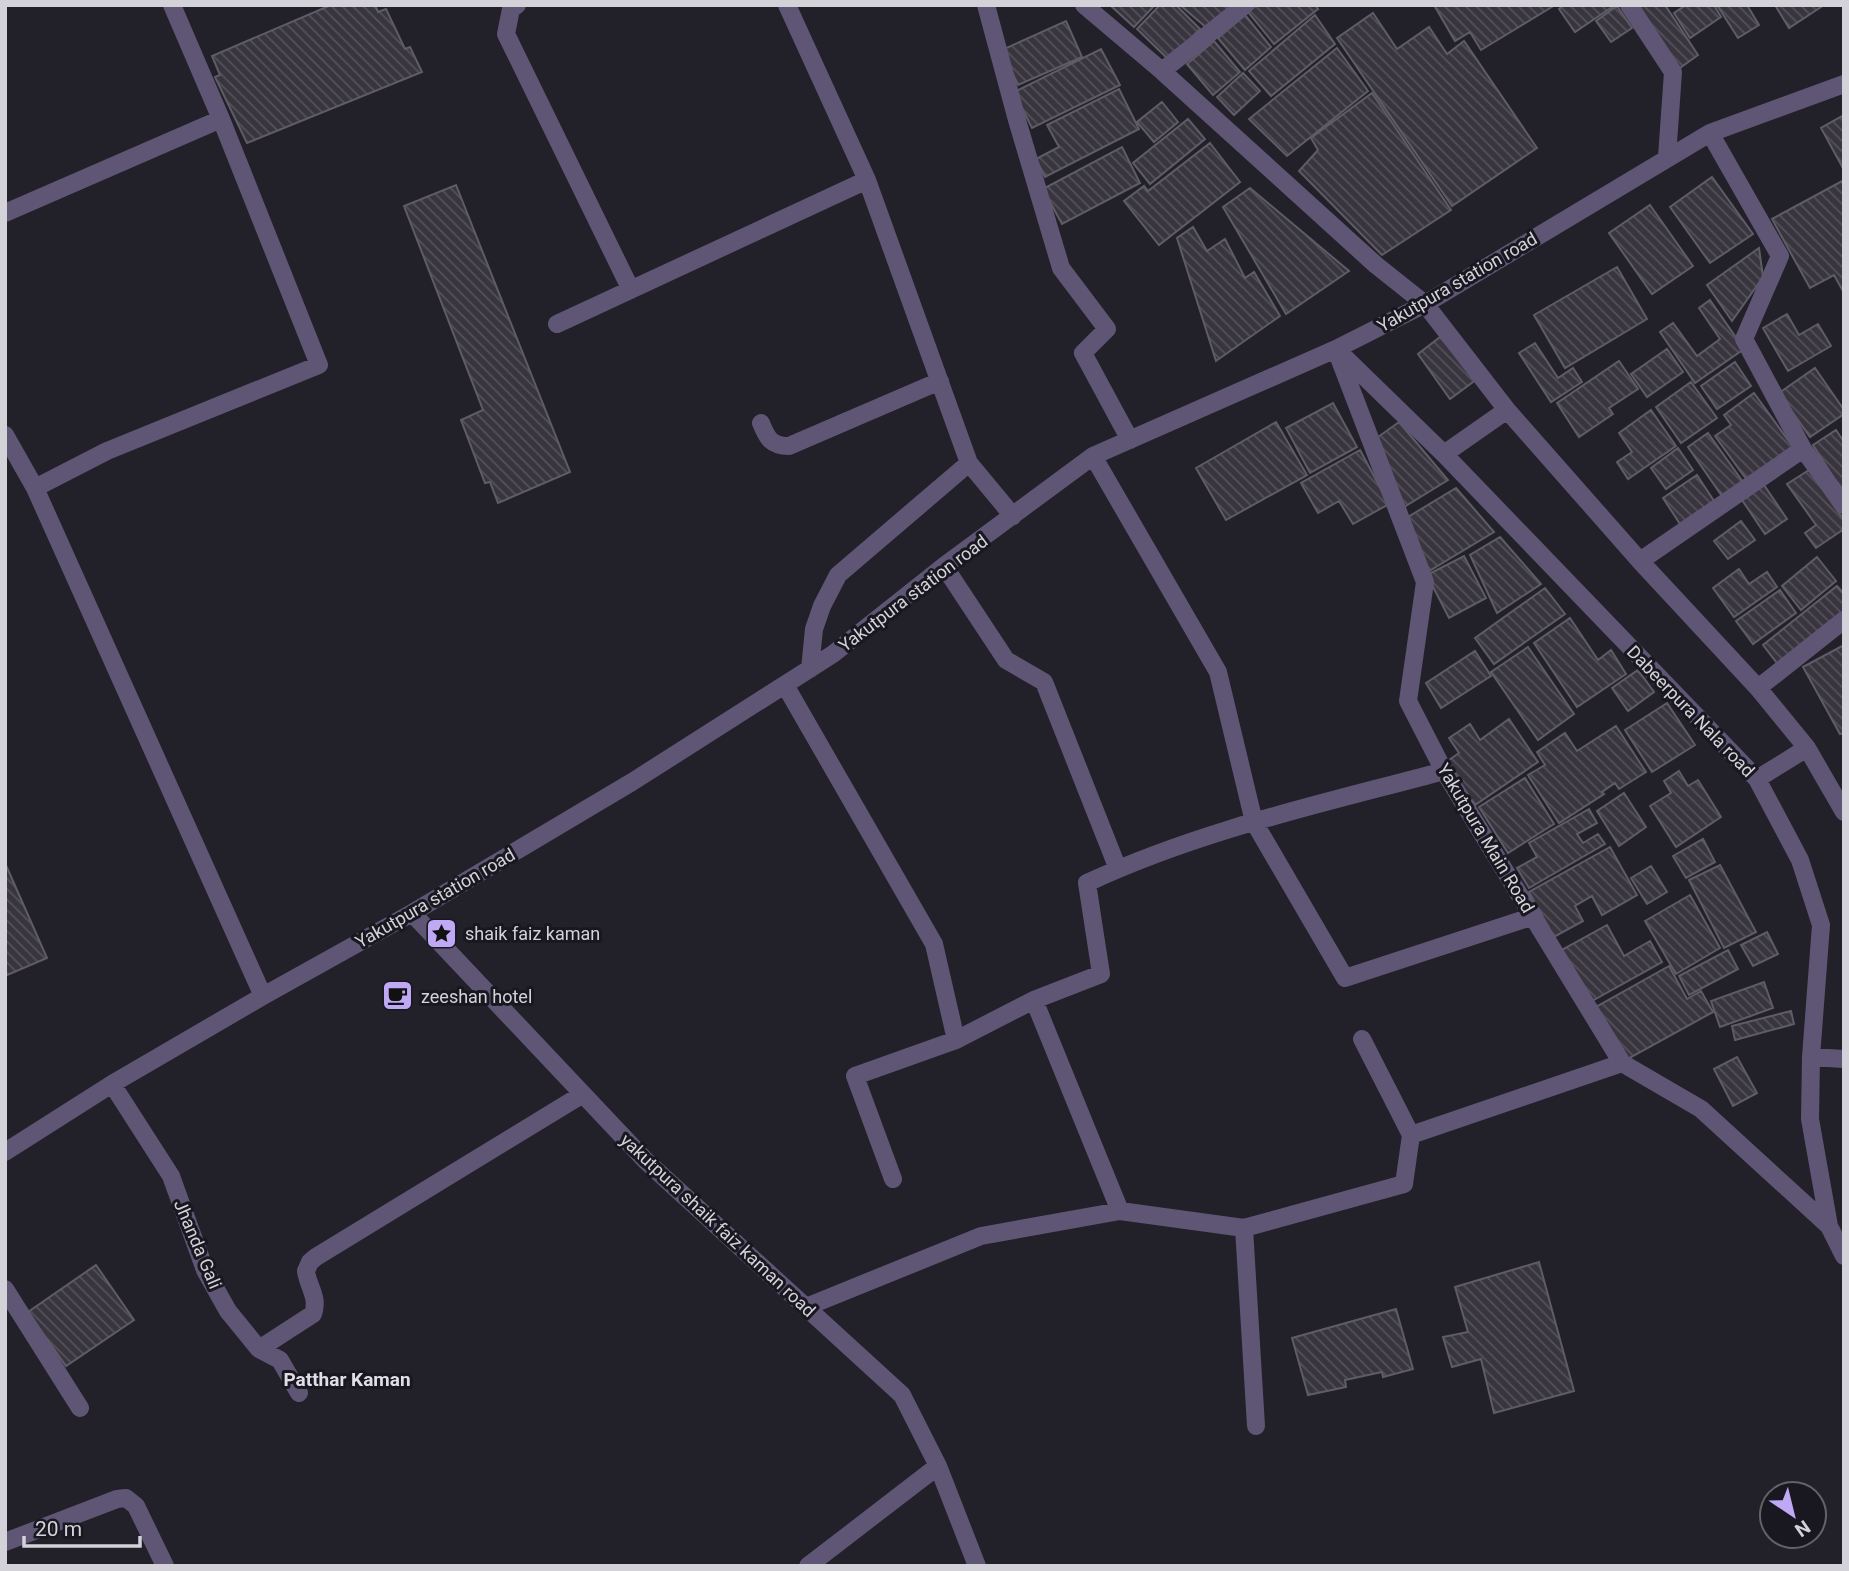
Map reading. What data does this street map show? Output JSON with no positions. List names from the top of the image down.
{
  "streets": {
    "street": [
      "Yakutpura station road",
      "Dabeerpura Nala road",
      "Yakutpura Main Road",
      "yakutpura shaik faiz kaman road",
      "Jhanda Gali"
    ]
  },
  "crossings": [
    ["Yakutpura station road", "Dabeerpura Nala road"],
    ["Yakutpura station road", "Yakutpura Main Road"],
    ["Yakutpura station road", "yakutpura shaik faiz kaman road"],
    ["Yakutpura station road", "Jhanda Gali"],
    ["Dabeerpura Nala road", "Yakutpura Main Road"]
  ],
  "districts": ["Patthar Kaman"],
  "places": {
    "place": ["shaik faiz kaman"],
    "cafe": ["zeeshan hotel"]
  },
  "scale_bar": "20 m",
  "north": "bottom right"
}
